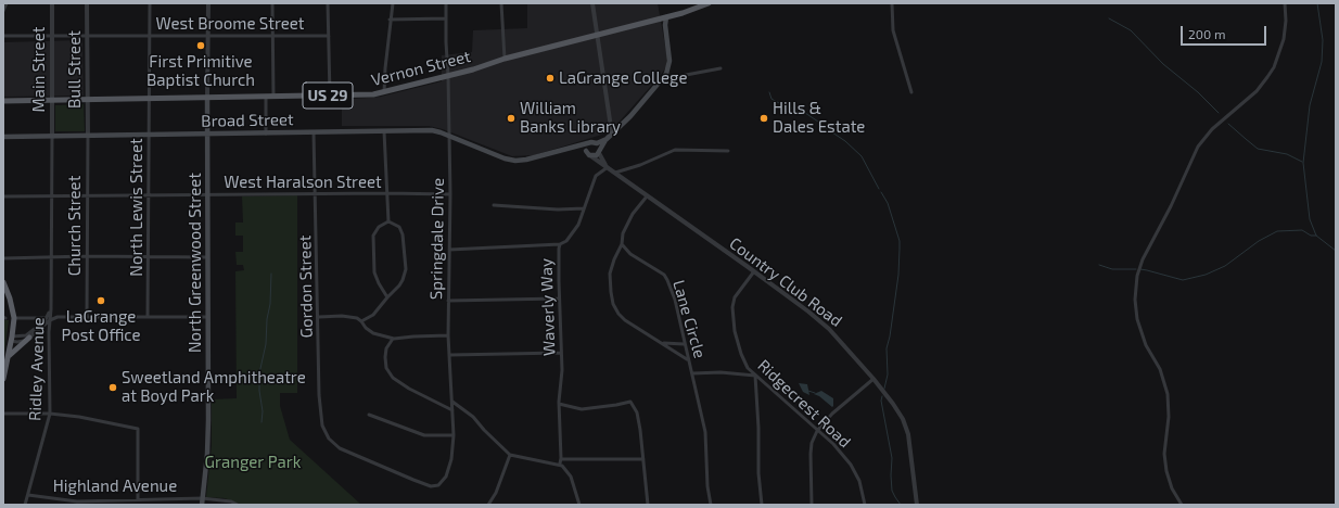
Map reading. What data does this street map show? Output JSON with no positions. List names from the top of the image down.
{
  "streets": {
    "main road": [
      "Vernon Street",
      "US 29",
      "Broad Street",
      "North Greenwood Street"
    ],
    "street": [
      "West Broome Street",
      "Main Street",
      "Bull Street",
      "West Haralson Street",
      "North Lewis Street",
      "Church Street",
      "Springdale Drive",
      "Country Club Road",
      "Gordon Street",
      "Waverly Way",
      "Lane Circle",
      "Ridley Avenue",
      "Ridgecrest Road",
      "Highland Avenue"
    ]
  },
  "crossings": [
    ["West Broome Street", "Main Street"],
    ["West Broome Street", "Bull Street"],
    ["West Broome Street", "North Lewis Street"],
    ["Vernon Street", "Main Street"],
    ["Vernon Street", "Bull Street"],
    ["Vernon Street", "US 29"],
    ["Vernon Street", "North Lewis Street"],
    ["Vernon Street", "Springdale Drive"],
    ["Vernon Street", "North Greenwood Street"],
    ["Main Street", "US 29"],
    ["Main Street", "Broad Street"],
    ["Main Street", "Ridley Avenue"],
    ["Bull Street", "Broad Street"],
    ["Bull Street", "Church Street"],
    ["Broad Street", "North Lewis Street"],
    ["Broad Street", "Church Street"],
    ["Broad Street", "Springdale Drive"],
    ["Broad Street", "North Greenwood Street"],
    ["Broad Street", "Country Club Road"],
    ["Broad Street", "Gordon Street"],
    ["Broad Street", "Ridley Avenue"],
    ["West Haralson Street", "North Lewis Street"],
    ["West Haralson Street", "Church Street"],
    ["West Haralson Street", "Springdale Drive"],
    ["West Haralson Street", "North Greenwood Street"],
    ["West Haralson Street", "Gordon Street"],
    ["West Haralson Street", "Ridley Avenue"],
    ["Springdale Drive", "Gordon Street"],
    ["North Greenwood Street", "Highland Avenue"],
    ["Country Club Road", "Waverly Way"],
    ["Country Club Road", "Ridgecrest Road"],
    ["Ridley Avenue", "Highland Avenue"]
  ],
  "parks": ["Granger Park"],
  "places": [
    "First Primitive Baptist Church",
    "LaGrange College",
    "William Banks Library",
    "Hills & Dales Estate",
    "LaGrange Post Office",
    "Sweetland Amphitheatre at Boyd Park"
  ],
  "scale_bar": "200 m"
}
